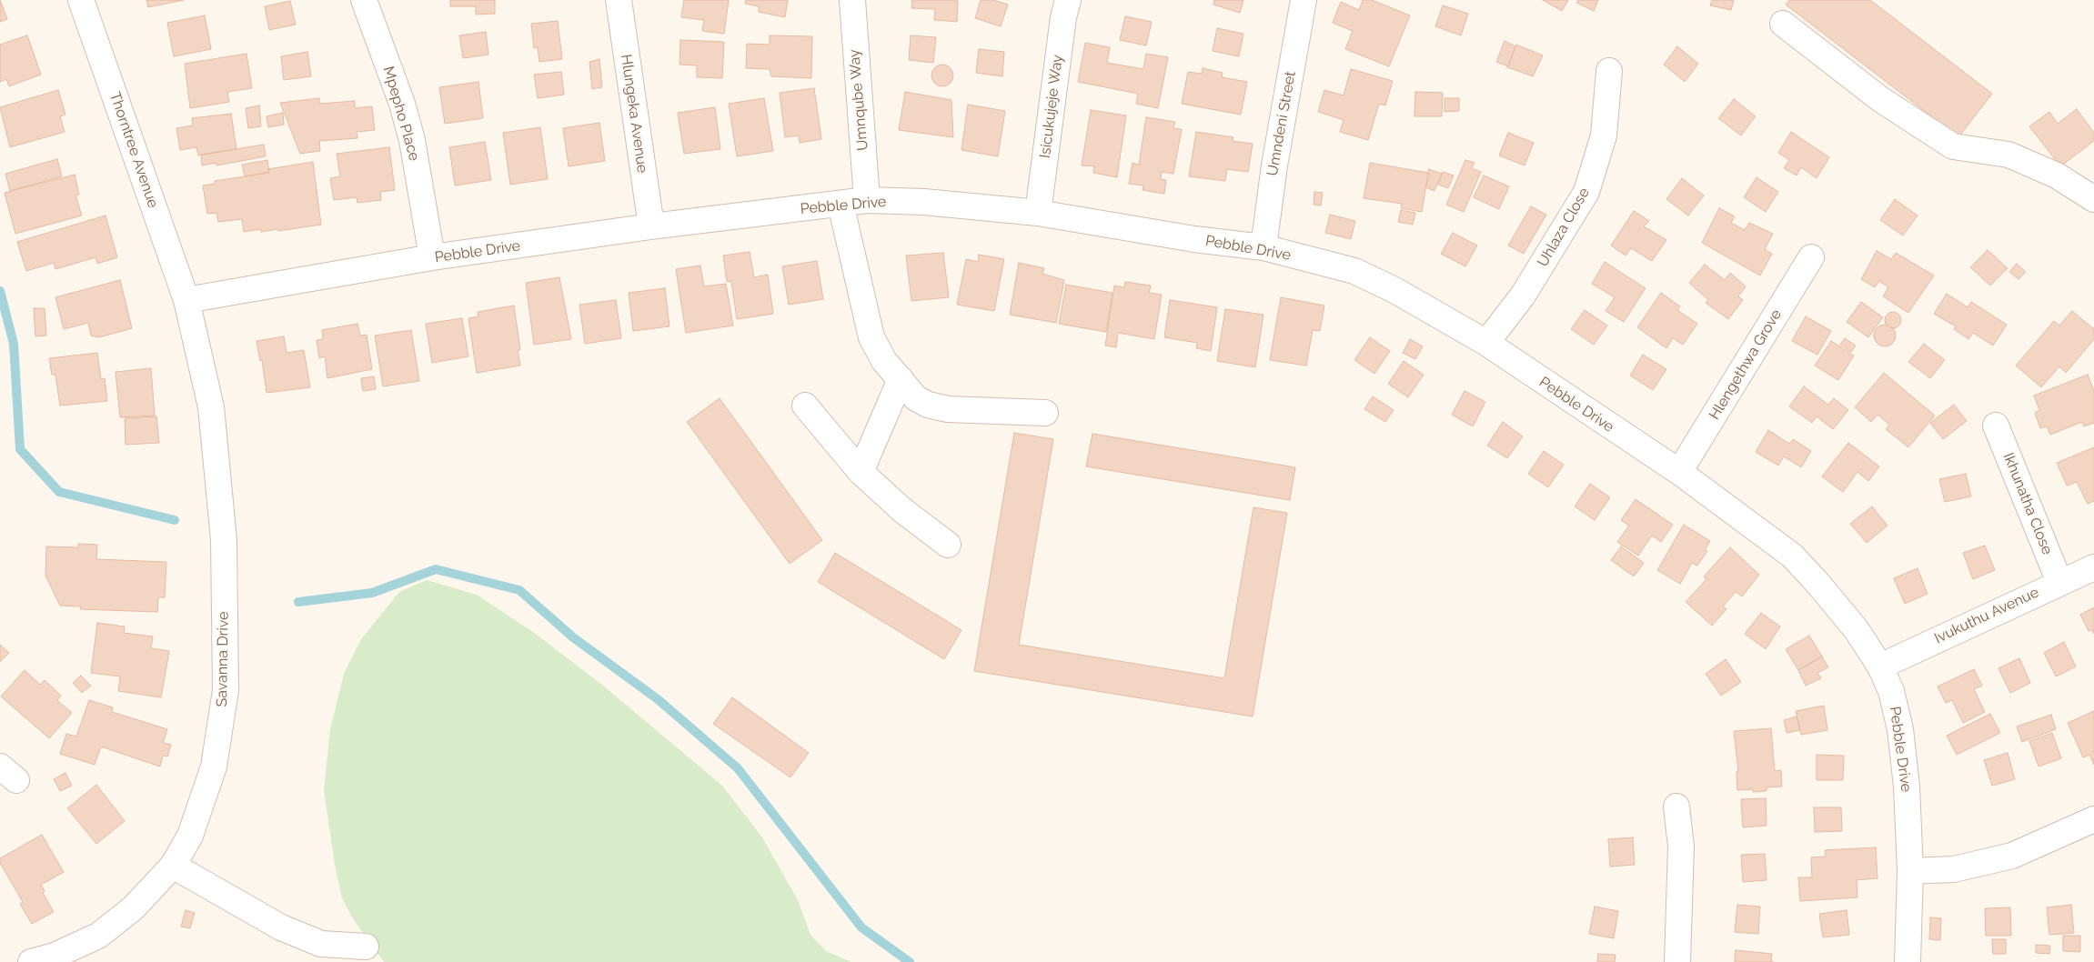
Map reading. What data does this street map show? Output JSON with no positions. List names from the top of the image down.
{
  "streets": {
    "street": [
      "Umnqube Way",
      "Isicukujeje Way",
      "Mpepho Place",
      "Hlungeka Avenue",
      "Umndeni Street",
      "Thorntree Avenue",
      "Pebble Drive",
      "Uhlaza Close",
      "Hlengethwa Grove",
      "Ikhunatha Close",
      "Ivukuthu Avenue",
      "Savanna Drive"
    ]
  },
  "crossings": [
    ["Umnqube Way", "Pebble Drive"],
    ["Isicukujeje Way", "Pebble Drive"],
    ["Mpepho Place", "Pebble Drive"],
    ["Hlungeka Avenue", "Pebble Drive"],
    ["Umndeni Street", "Pebble Drive"],
    ["Thorntree Avenue", "Pebble Drive"],
    ["Thorntree Avenue", "Savanna Drive"],
    ["Pebble Drive", "Uhlaza Close"],
    ["Pebble Drive", "Hlengethwa Grove"],
    ["Pebble Drive", "Ivukuthu Avenue"],
    ["Pebble Drive", "Savanna Drive"],
    ["Ikhunatha Close", "Ivukuthu Avenue"]
  ]
}
